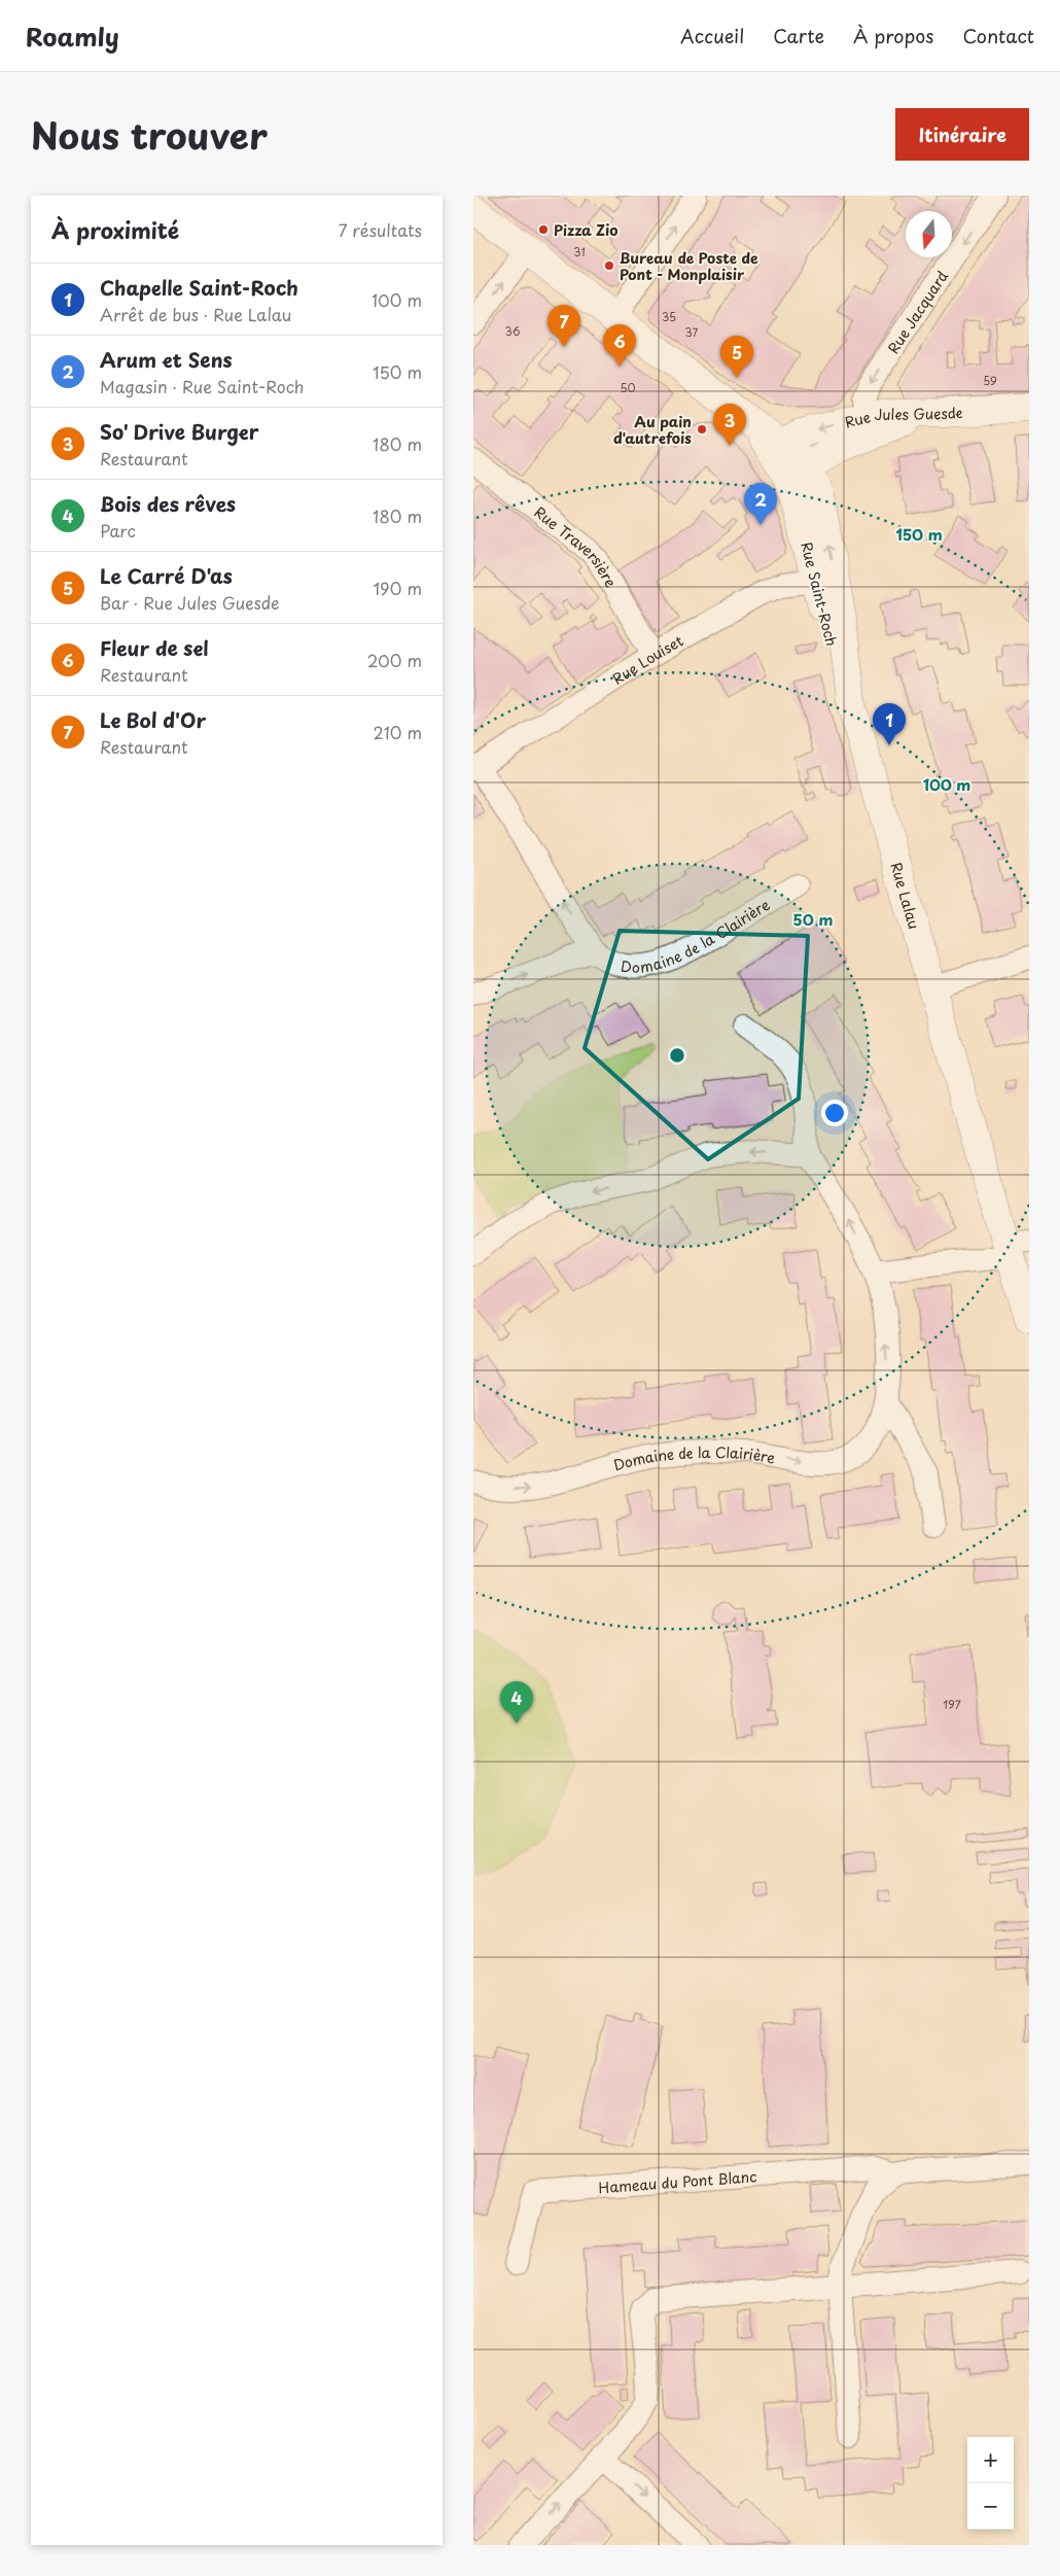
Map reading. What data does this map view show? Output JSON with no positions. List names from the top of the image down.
{
  "streets": {
    "main road": ["Rue Jules Guesde", "Rue Saint-Roch", "Rue Lalau"],
    "street": [
      "Rue Jacquard",
      "Rue Traversière",
      "Rue Louiset",
      "Domaine de la Clairière",
      "Hameau du Pont Blanc"
    ]
  },
  "crossings": [
    ["Rue Jacquard", "Rue Jules Guesde"],
    ["Rue Traversière", "Rue Louiset"],
    ["Rue Saint-Roch", "Rue Louiset"],
    ["Rue Saint-Roch", "Rue Lalau"],
    ["Rue Louiset", "Domaine de la Clairière"]
  ],
  "one_way": ["Rue Jacquard"],
  "places": ["Pizza Zio", "Bureau de Poste de Pont - Monplaisir", "Au pain d'autrefois"],
  "house_numbers": [
    "31",
    "35",
    "36",
    "37",
    "59",
    "50",
    "197"
  ],
  "north": "bottom",
  "page": {
    "header": "Roamly",
    "nav": [
      "Accueil",
      "Carte",
      "À propos",
      "Contact"
    ],
    "title": "Nous trouver",
    "buttons": "Itinéraire",
    "heading": ["À proximité", "7 résultats"],
    "list": [
      {
        "mark": "1",
        "name": "Chapelle Saint-Roch",
        "note": "Arrêt de bus · Rue Lalau",
        "value": "100 m"
      },
      {
        "mark": "2",
        "name": "Arum et Sens",
        "note": "Magasin · Rue Saint-Roch",
        "value": "150 m"
      },
      {
        "mark": "3",
        "name": "So' Drive Burger",
        "note": "Restaurant",
        "value": "180 m"
      },
      {
        "mark": "4",
        "name": "Bois des rêves",
        "note": "Parc",
        "value": "180 m"
      },
      {
        "mark": "5",
        "name": "Le Carré D'as",
        "note": "Bar · Rue Jules Guesde",
        "value": "190 m"
      },
      {
        "mark": "6",
        "name": "Fleur de sel",
        "note": "Restaurant",
        "value": "200 m"
      },
      {
        "mark": "7",
        "name": "Le Bol d'Or",
        "note": "Restaurant",
        "value": "210 m"
      }
    ],
    "pins": [
      "7",
      "6",
      "5",
      "3",
      "2",
      "1",
      "4"
    ],
    "map_buttons": ["+", "−"]
  },
  "rings": ["150 m", "100 m", "50 m"]
}
